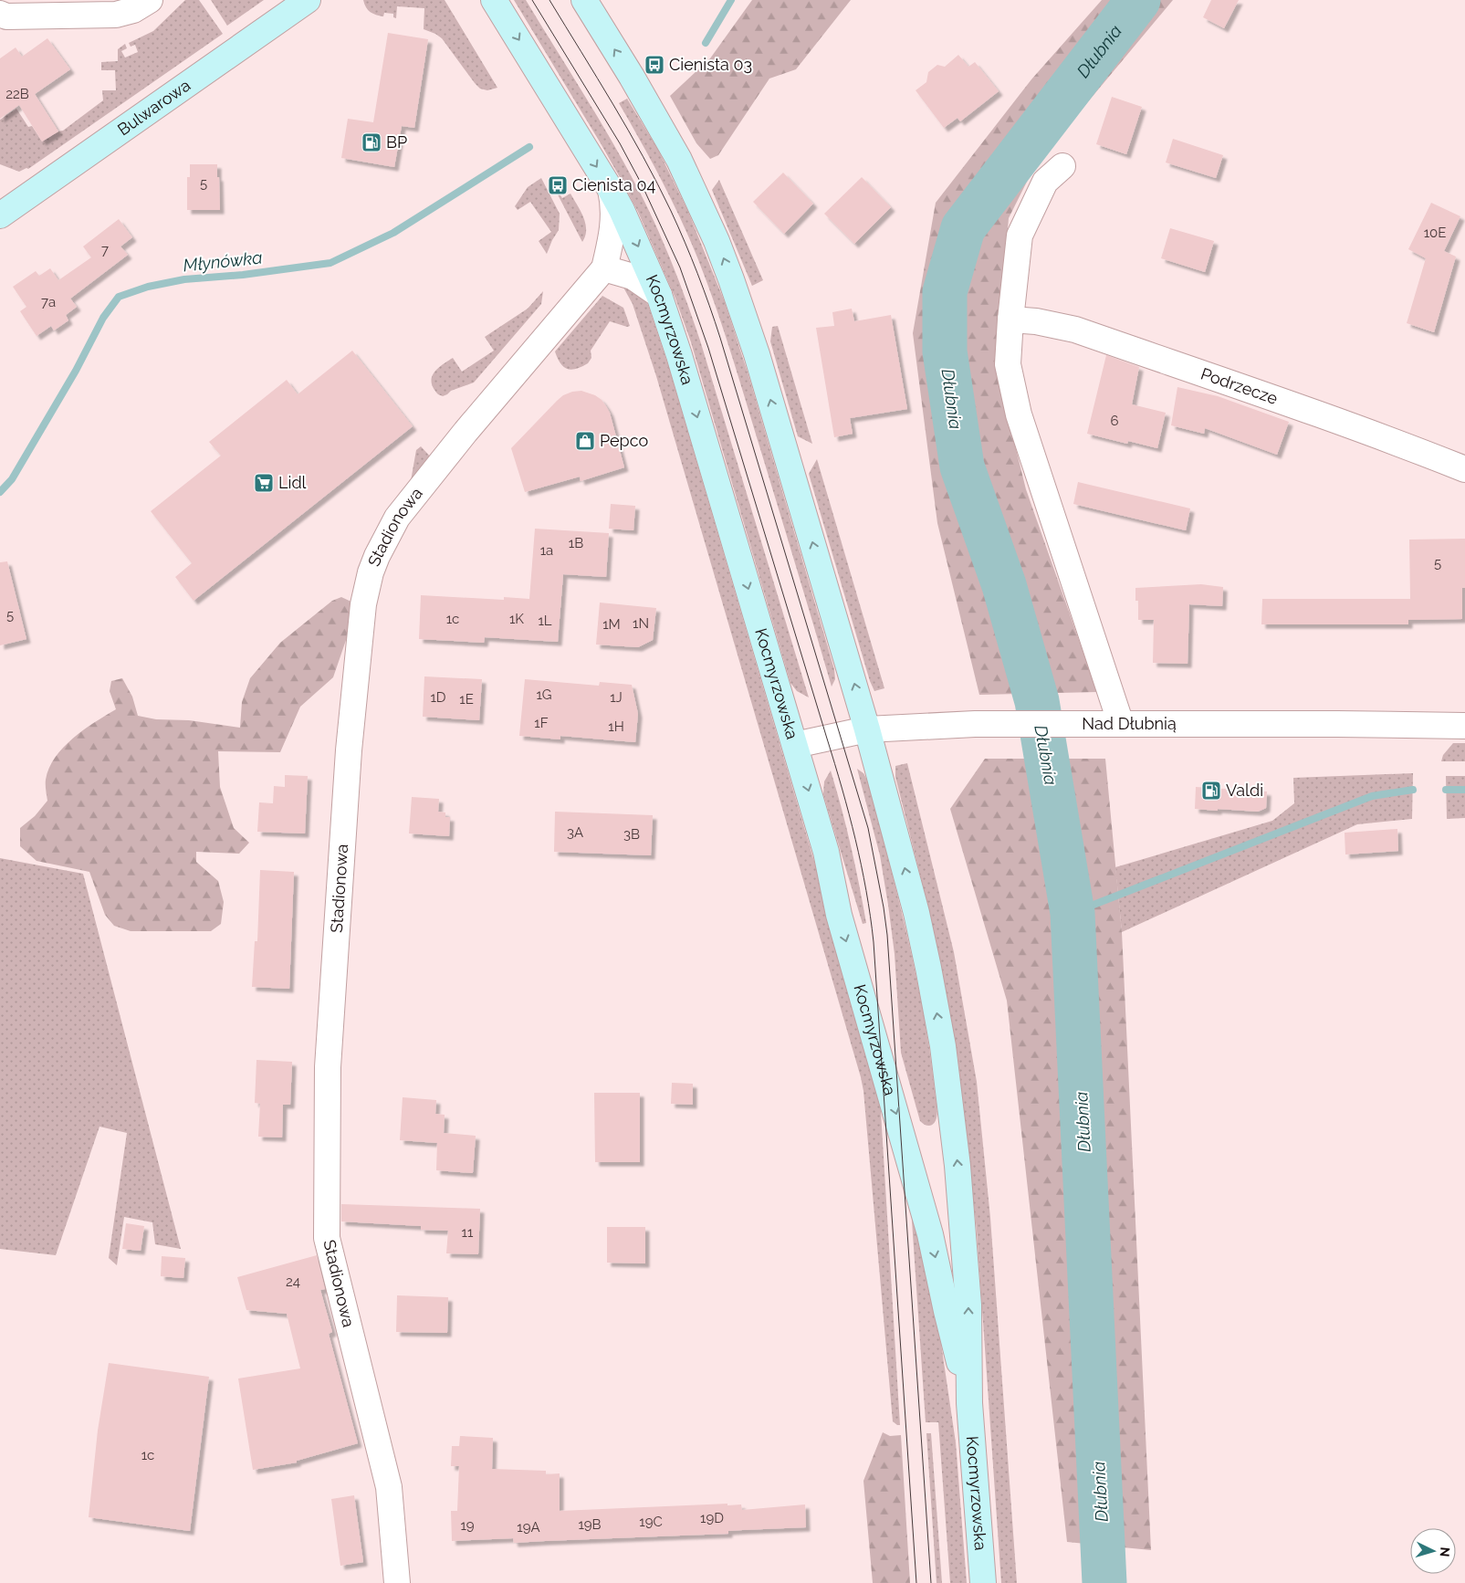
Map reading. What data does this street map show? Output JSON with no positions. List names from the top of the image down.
{
  "streets": {
    "main road": ["Bulwarowa", "Kocmyrzowska"],
    "street": ["Podrzecze", "Stadionowa", "Nad Dłubnią"]
  },
  "crossings": [
    ["Kocmyrzowska", "Stadionowa"],
    ["Kocmyrzowska", "Nad Dłubnią"]
  ],
  "water": ["Dłubnia", "Młynówka"],
  "places": {
    "bus stop": ["Cienista 03", "Cienista 04"],
    "fuel station": ["BP", "Valdi"],
    "shop": ["Pepco"],
    "supermarket": ["Lidl"]
  },
  "house_numbers": [
    "22B",
    "5",
    "10E",
    "7",
    "7a",
    "6",
    "1B",
    "1a",
    "5",
    "5",
    "1c",
    "1K",
    "1L",
    "1N",
    "1M",
    "1G",
    "1D",
    "1J",
    "1E",
    "1F",
    "1H",
    "3A",
    "3B",
    "11",
    "24",
    "1c",
    "19D",
    "19C",
    "19B",
    "19",
    "19A"
  ],
  "north": "right"
}
